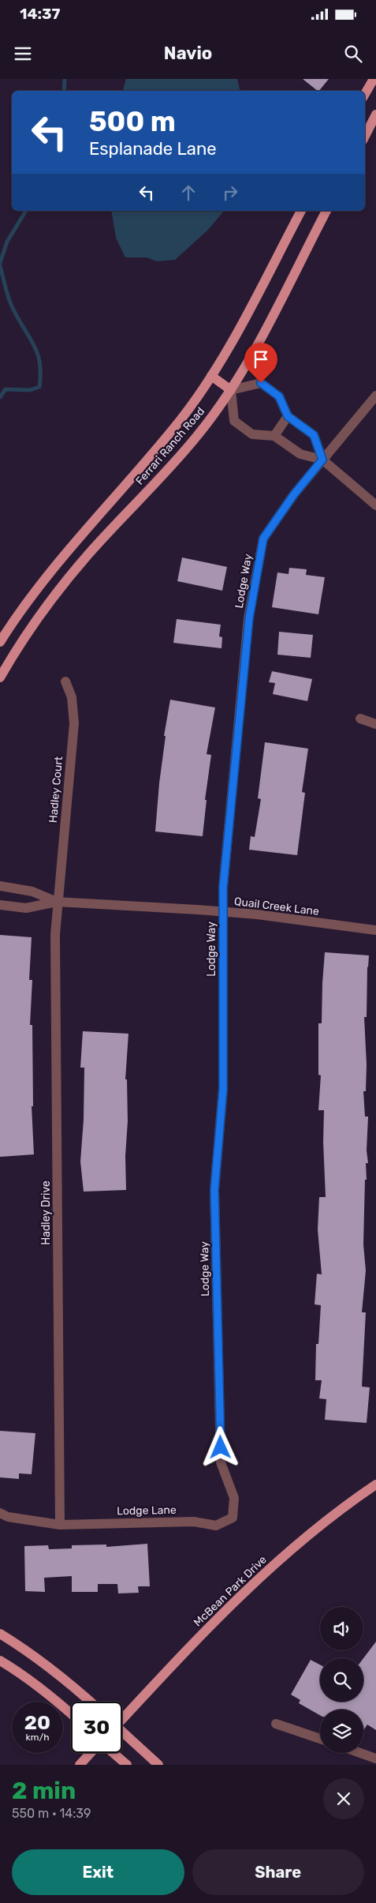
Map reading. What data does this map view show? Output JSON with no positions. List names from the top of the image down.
{
  "streets": {
    "main road": ["Ferrari Ranch Road", "McBean Park Drive"],
    "street": [
      "Lodge Way",
      "Hadley Court",
      "Quail Creek Lane",
      "Hadley Drive",
      "Lodge Lane"
    ]
  },
  "crossings": [
    ["Lodge Way", "Quail Creek Lane"],
    ["Lodge Way", "Lodge Lane"],
    ["Hadley Court", "Quail Creek Lane"],
    ["Hadley Court", "Hadley Drive"],
    ["Quail Creek Lane", "Hadley Drive"],
    ["Hadley Drive", "Lodge Lane"]
  ],
  "page": {
    "status": "14:37",
    "header": "Navio",
    "turn": ["500 m", "Esplanade Lane"],
    "speed": "20 km/h",
    "limit": "30",
    "heading": ["2 min", "550 m · 14:39"],
    "buttons": ["Exit", "Share"]
  }
}
